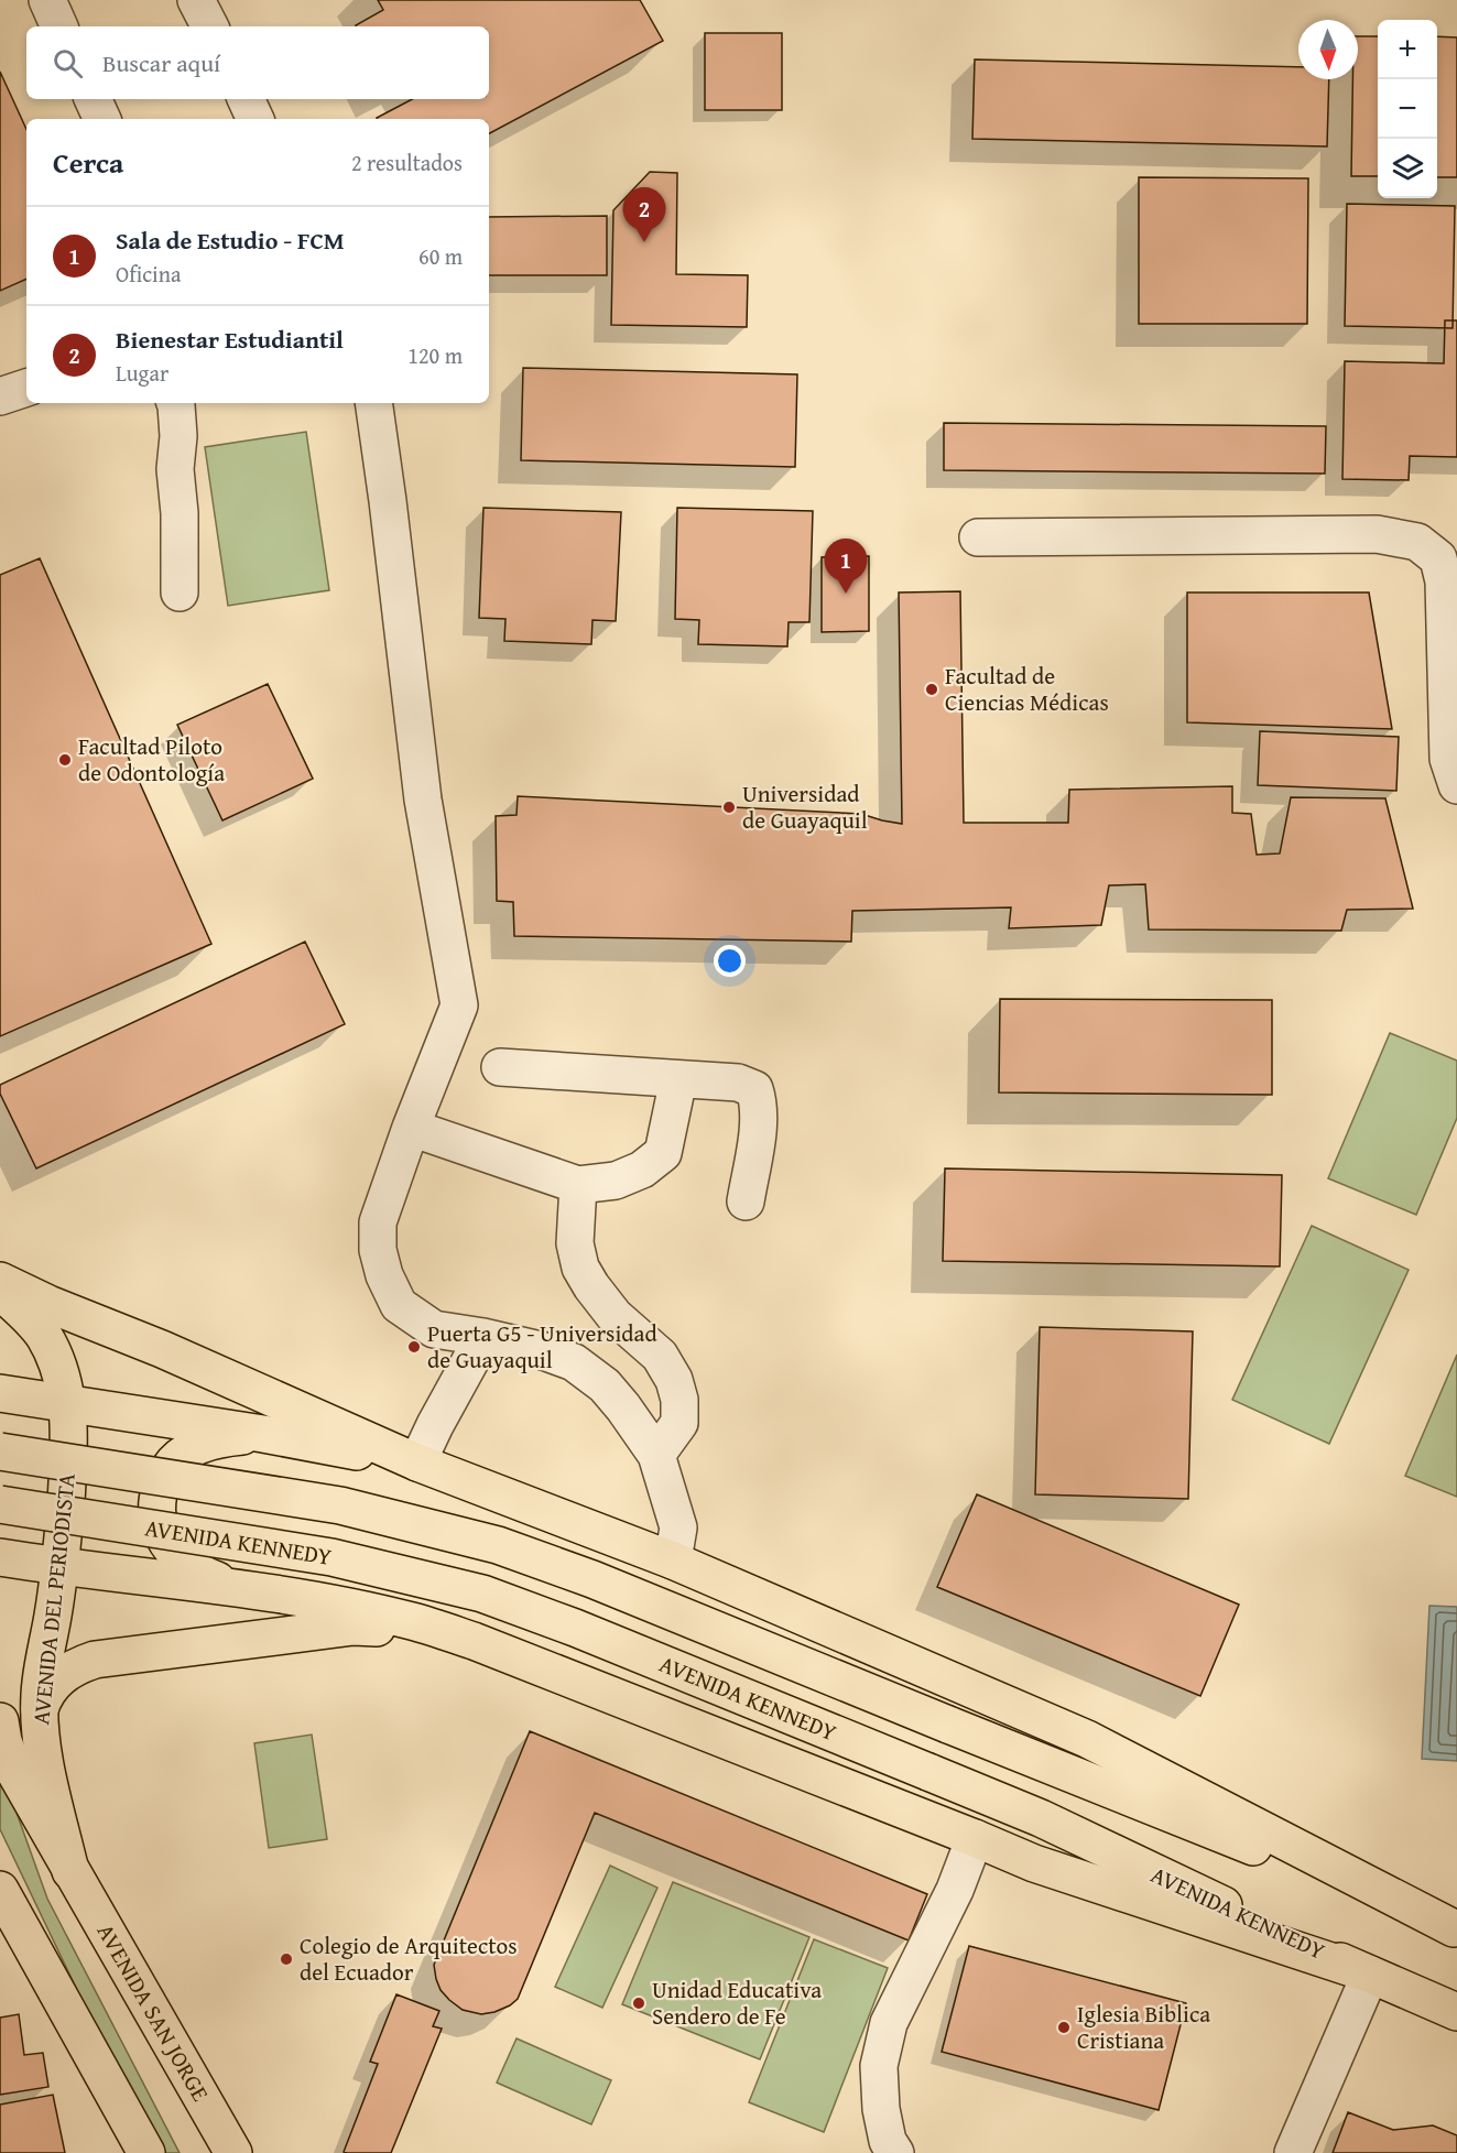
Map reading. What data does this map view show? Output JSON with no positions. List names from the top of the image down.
{
  "streets": {
    "main road": ["AVENIDA KENNEDY", "AVENIDA DEL PERIODISTA", "AVENIDA SAN JORGE"]
  },
  "crossings": [
    ["AVENIDA DEL PERIODISTA", "AVENIDA SAN JORGE"]
  ],
  "places": [
    "Facultad de Ciencias Médicas",
    "Facultad Piloto de Odontología",
    "Universidad de Guayaquil",
    "Puerta G5 - Universidad de Guayaquil",
    "Colegio de Arquitectos del Ecuador",
    "Unidad Educativa Sendero de Fe",
    "Iglesia Biblica Cristiana"
  ],
  "north": "bottom",
  "page": {
    "map_buttons": ["+", "−"],
    "search": "Buscar aquí",
    "heading": ["Cerca", "2 resultados"],
    "pins": ["2", "1"],
    "list": [
      {
        "mark": "1",
        "name": "Sala de Estudio - FCM",
        "note": "Oficina",
        "value": "60 m"
      },
      {
        "mark": "2",
        "name": "Bienestar Estudiantil",
        "note": "Lugar",
        "value": "120 m"
      }
    ]
  }
}
